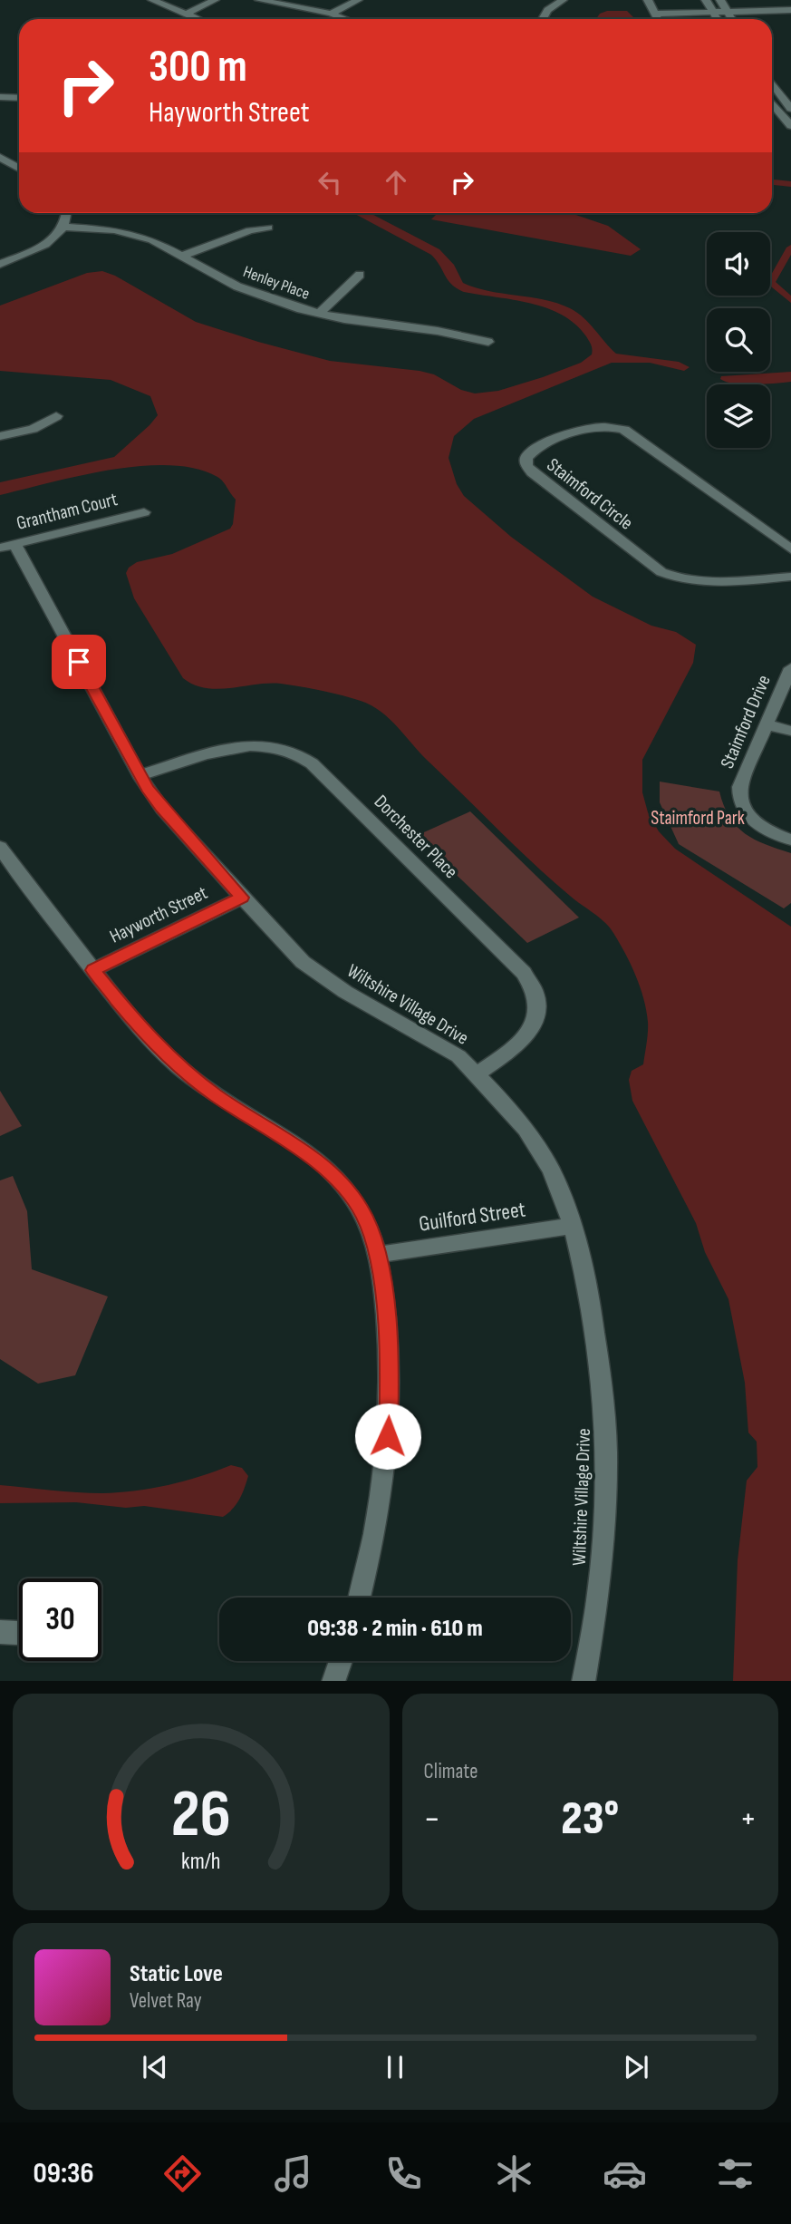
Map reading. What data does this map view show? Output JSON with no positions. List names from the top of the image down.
{
  "streets": {
    "street": [
      "Henley Place",
      "Staimford Circle",
      "Grantham Court",
      "Staimford Drive",
      "Dorchester Place",
      "Hayworth Street",
      "Wiltshire Village Drive",
      "Guilford Street"
    ]
  },
  "crossings": [
    ["Grantham Court", "Wiltshire Village Drive"],
    ["Dorchester Place", "Wiltshire Village Drive"],
    ["Hayworth Street", "Wiltshire Village Drive"],
    ["Wiltshire Village Drive", "Guilford Street"]
  ],
  "parks": ["Staimford Park"],
  "page": {
    "turn": ["300 m", "Hayworth Street"],
    "limit": "30",
    "trip": "09:38 · 2 min · 610 m",
    "tile": "Climate",
    "heat": ["−", "23°", "+"],
    "song": ["Static Love", "Velvet Ray"],
    "tabs": "09:36",
    "gauge": ["26", "km/h"]
  }
}
